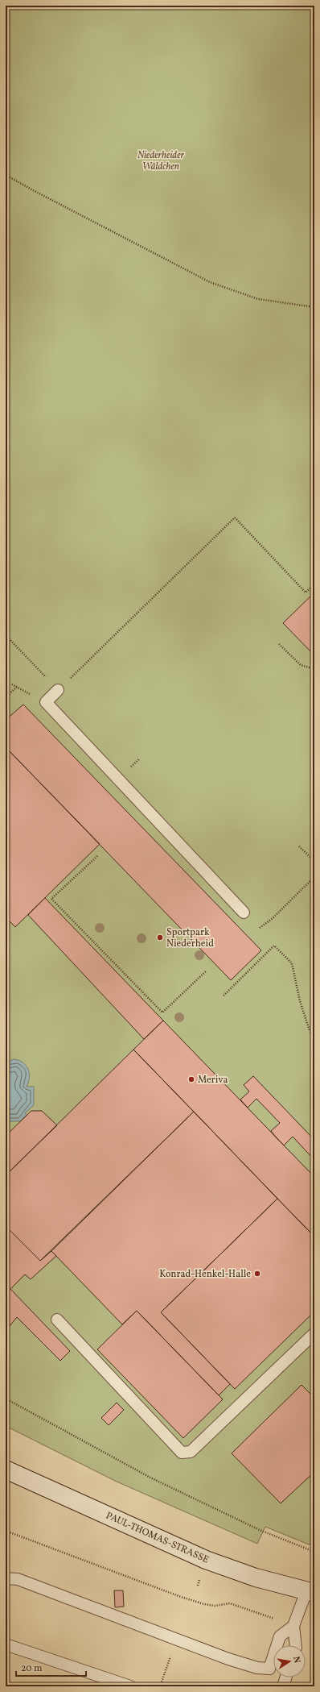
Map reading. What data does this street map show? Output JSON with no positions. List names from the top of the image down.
{
  "streets": {
    "main road": ["PAUL-THOMAS-STRASSE"]
  },
  "parks": ["Niederheider Wäldchen"],
  "places": ["Sportpark Niederheid", "Meriva", "Konrad-Henkel-Halle"],
  "scale_bar": "20 m",
  "north": "right"
}
